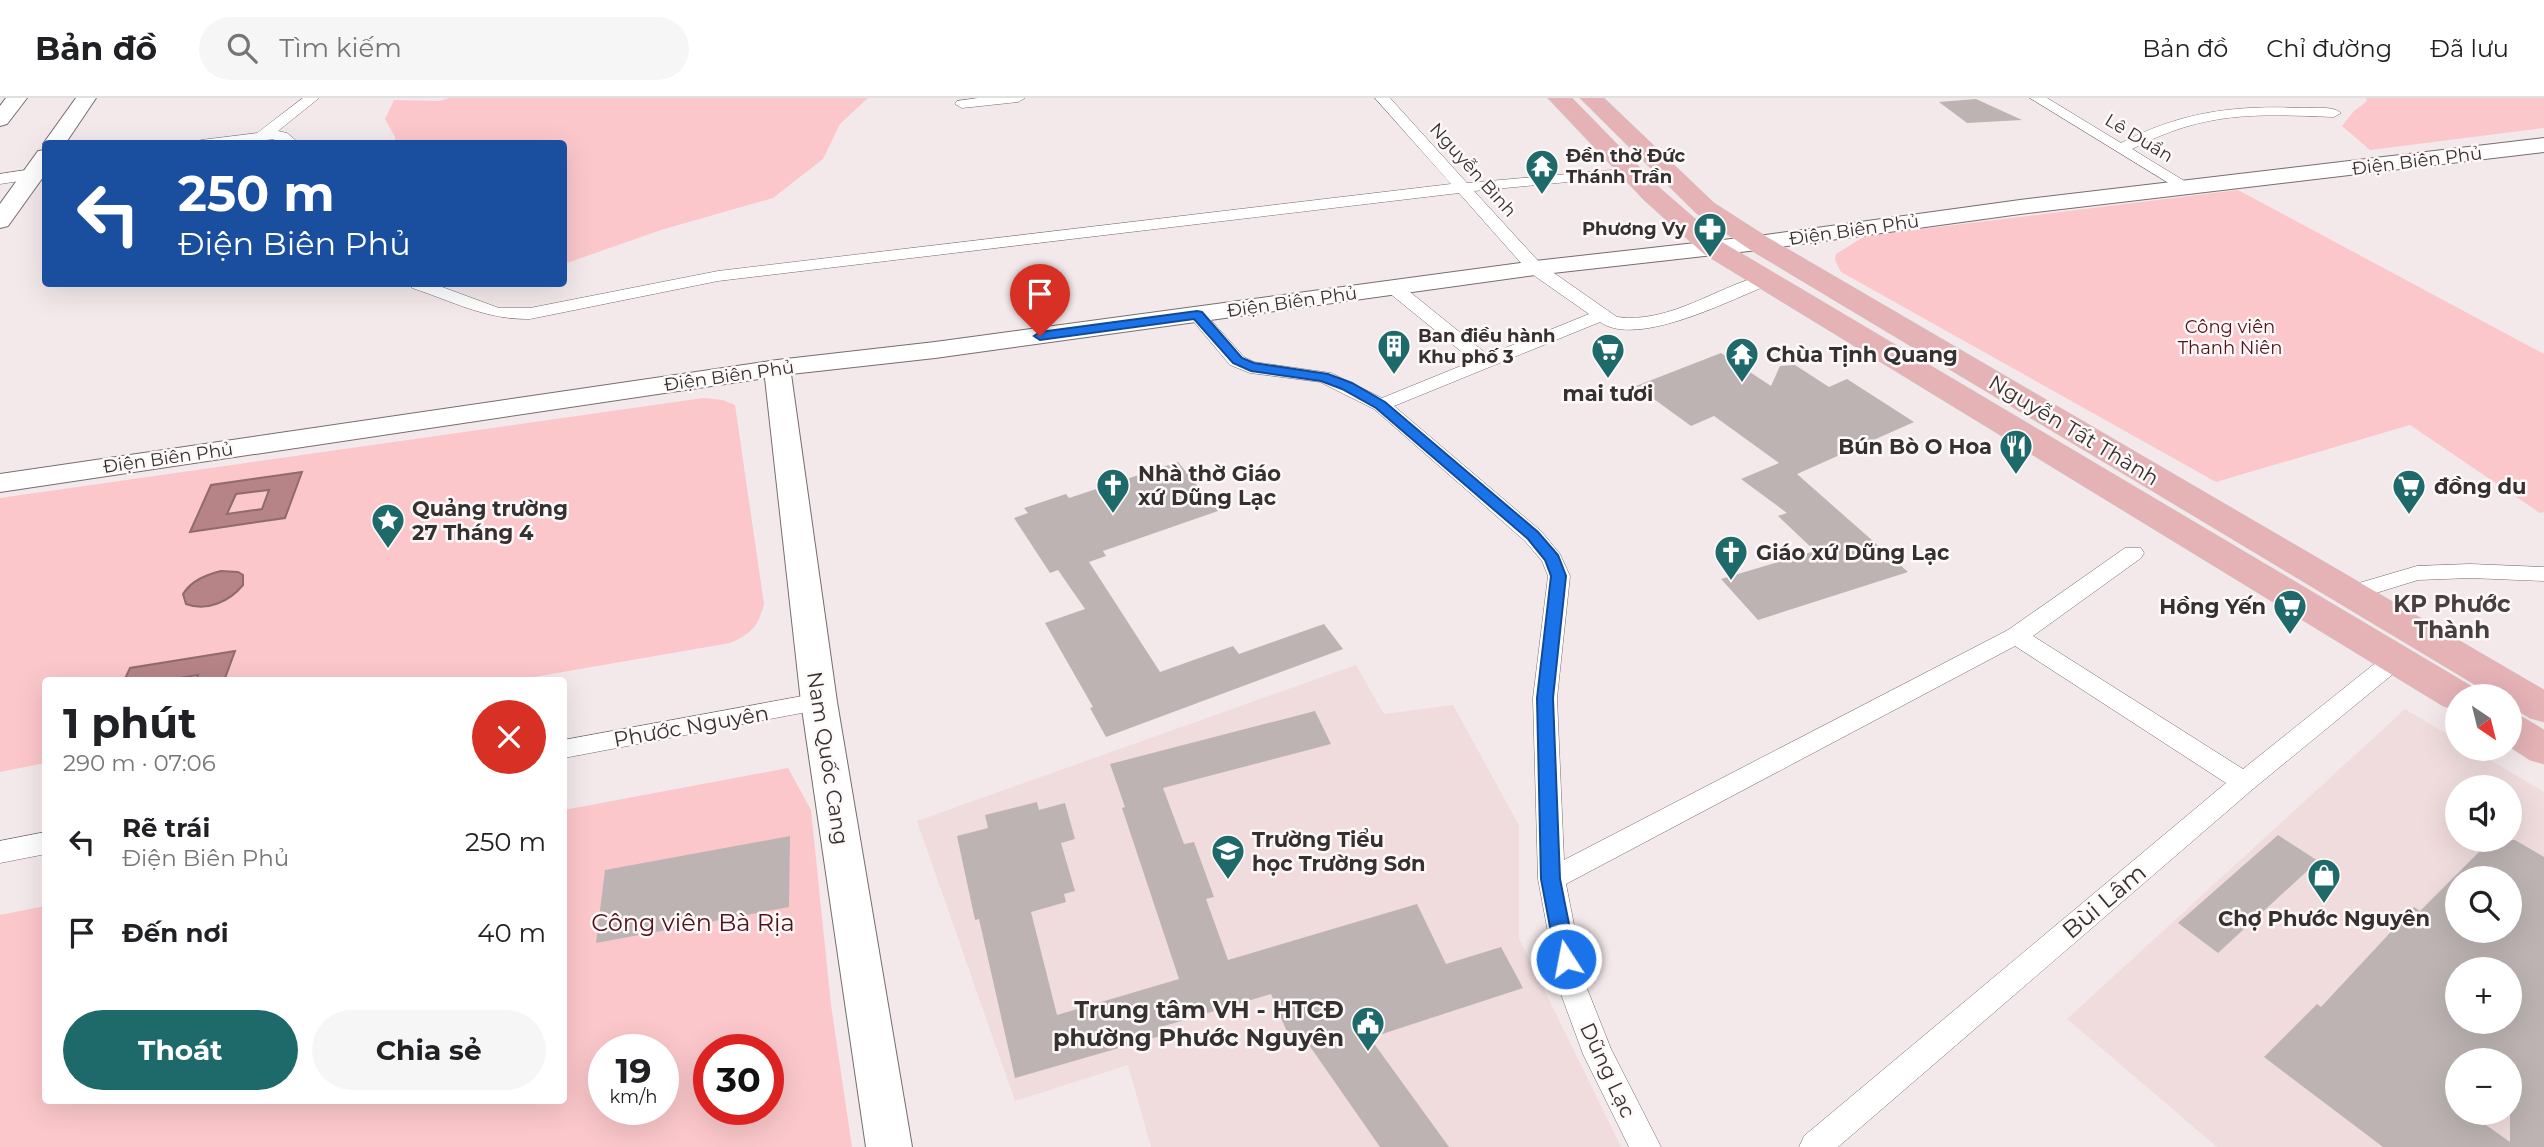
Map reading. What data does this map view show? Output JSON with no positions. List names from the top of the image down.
{
  "streets": {
    "main road": ["Nguyễn Tất Thành"],
    "street": [
      "Lê Duẩn",
      "Điện Biên Phủ",
      "Nguyễn Bình",
      "Phước Nguyên",
      "Nam Quốc Cang",
      "Bùi Lâm",
      "Dũng Lạc"
    ]
  },
  "crossings": [
    ["Lê Duẩn", "Điện Biên Phủ"],
    ["Điện Biên Phủ", "Nguyễn Bình"],
    ["Điện Biên Phủ", "Nguyễn Tất Thành"],
    ["Điện Biên Phủ", "Nam Quốc Cang"],
    ["Điện Biên Phủ", "Dũng Lạc"],
    ["Nguyễn Bình", "Nguyễn Tất Thành"],
    ["Nguyễn Tất Thành", "Bùi Lâm"],
    ["Phước Nguyên", "Nam Quốc Cang"]
  ],
  "districts": ["KP Phước Thành"],
  "parks": ["Công viên Thanh Niên", "Công viên Bà Rịa"],
  "places": {
    "temple": ["Đền thờ Đức Thánh Trần", "Chùa Tịnh Quang"],
    "pharmacy": ["Phương Vy"],
    "building": ["Ban điều hành Khu phố 3"],
    "supermarket": ["mai tươi", "đồng du", "Hồng Yến"],
    "restaurant": ["Bún Bò O Hoa"],
    "church": ["Nhà thờ Giáo xứ Dũng Lạc", "Giáo xứ Dũng Lạc"],
    "place": ["Quảng trường 27 Tháng 4"],
    "school or university": ["Trường Tiểu học Trường Sơn"],
    "shop": ["Chợ Phước Nguyên"],
    "public building": ["Trung tâm VH - HTCĐ phường Phước Nguyên"]
  },
  "north": "bottom right",
  "page": {
    "header": "Bản đồ",
    "search": "Tìm kiếm",
    "nav": ["Bản đồ", "Chỉ đường", "Đã lưu"],
    "turn": ["250 m", "Điện Biên Phủ"],
    "heading": ["1 phút", "290 m · 07:06"],
    "map_buttons": ["+", "−"],
    "list": [
      {
        "name": "Rẽ trái",
        "note": "Điện Biên Phủ",
        "value": "250 m"
      },
      {
        "name": "Đến nơi",
        "value": "40 m"
      }
    ],
    "buttons": ["Thoát", "Chia sẻ"],
    "speed": "19 km/h",
    "limit": "30"
  }
}
